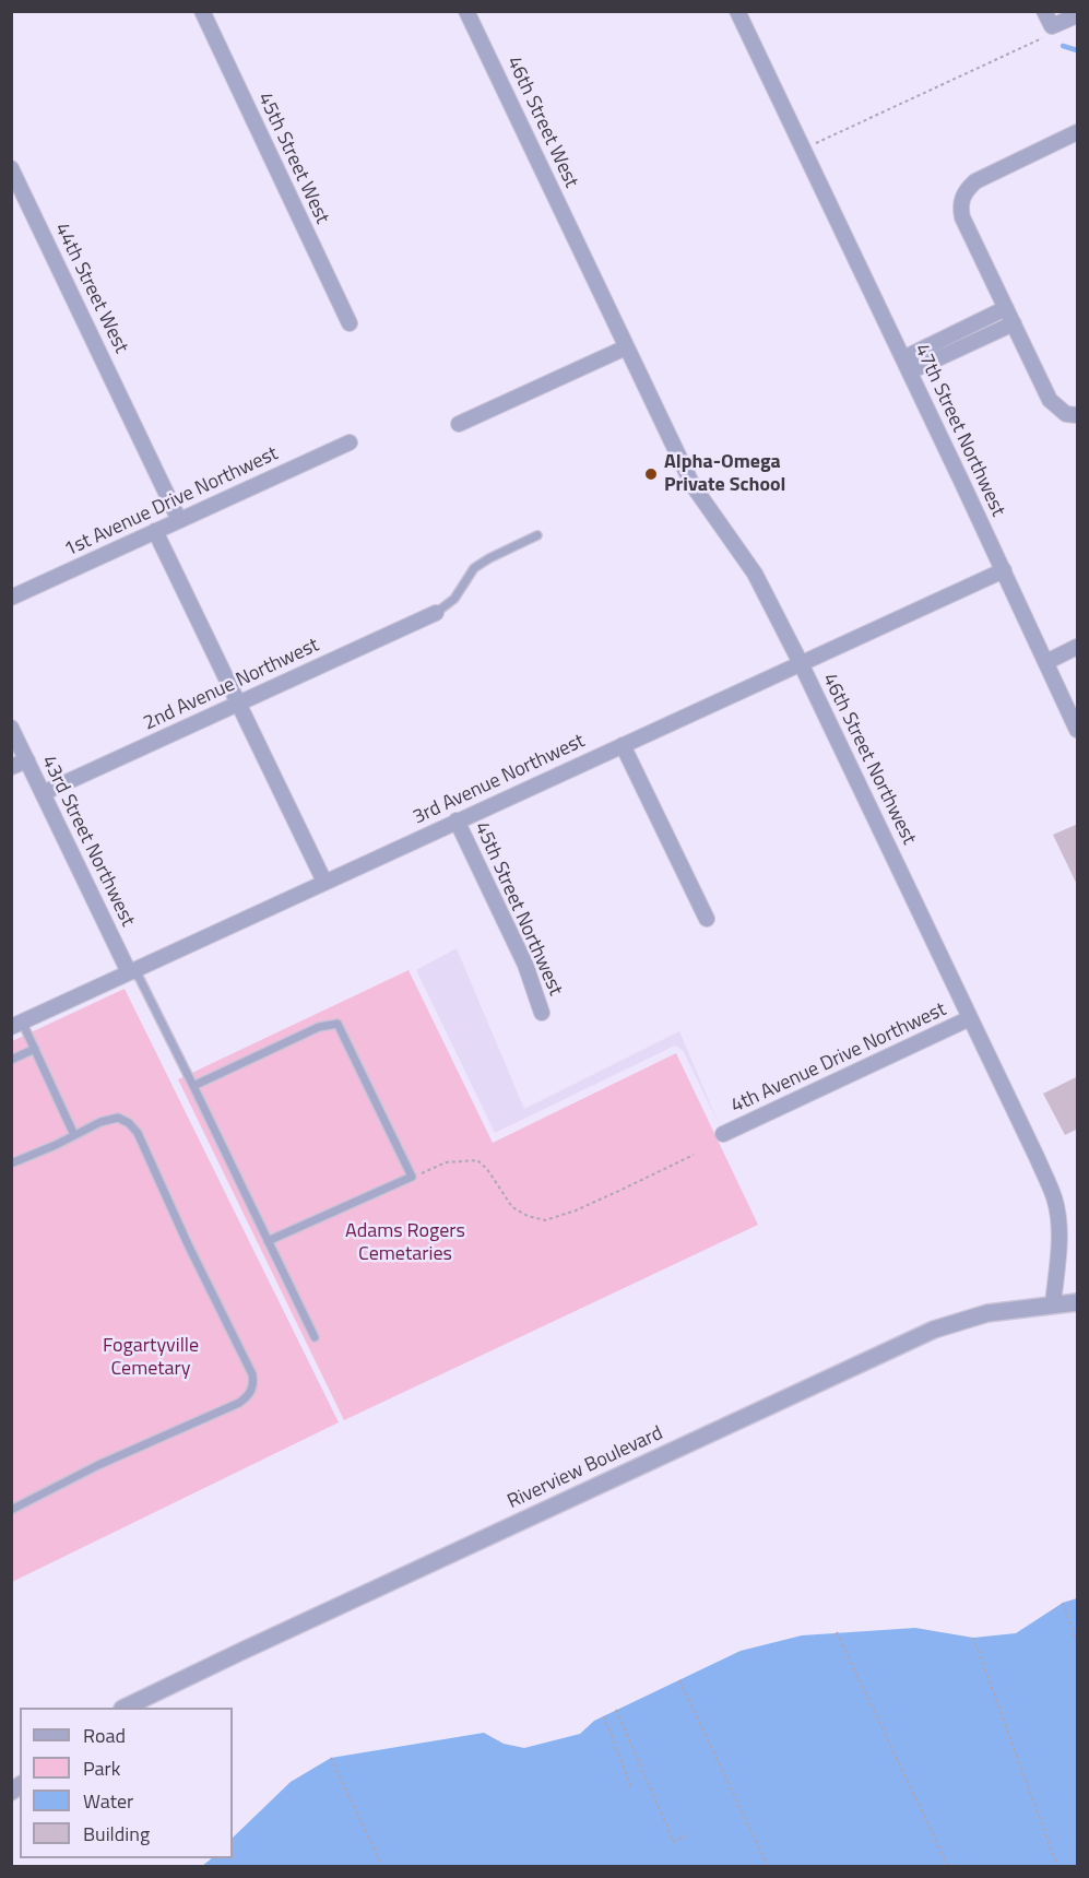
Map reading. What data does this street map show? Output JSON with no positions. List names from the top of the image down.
{
  "streets": {
    "street": [
      "46th Street West",
      "45th Street West",
      "44th Street West",
      "47th Street Northwest",
      "1st Avenue Drive Northwest",
      "2nd Avenue Northwest",
      "46th Street Northwest",
      "3rd Avenue Northwest",
      "43rd Street Northwest",
      "45th Street Northwest",
      "4th Avenue Drive Northwest",
      "Riverview Boulevard"
    ]
  },
  "crossings": [
    ["46th Street West", "46th Street Northwest"],
    ["44th Street West", "1st Avenue Drive Northwest"],
    ["47th Street Northwest", "3rd Avenue Northwest"],
    ["2nd Avenue Northwest", "43rd Street Northwest"],
    ["46th Street Northwest", "3rd Avenue Northwest"],
    ["46th Street Northwest", "4th Avenue Drive Northwest"],
    ["46th Street Northwest", "Riverview Boulevard"],
    ["3rd Avenue Northwest", "43rd Street Northwest"],
    ["3rd Avenue Northwest", "45th Street Northwest"]
  ],
  "parks": ["Adams Rogers Cemetaries", "Fogartyville Cemetary"],
  "places": ["Alpha-Omega Private School"],
  "legend": [
    "Road",
    "Park",
    "Water",
    "Building"
  ]
}
